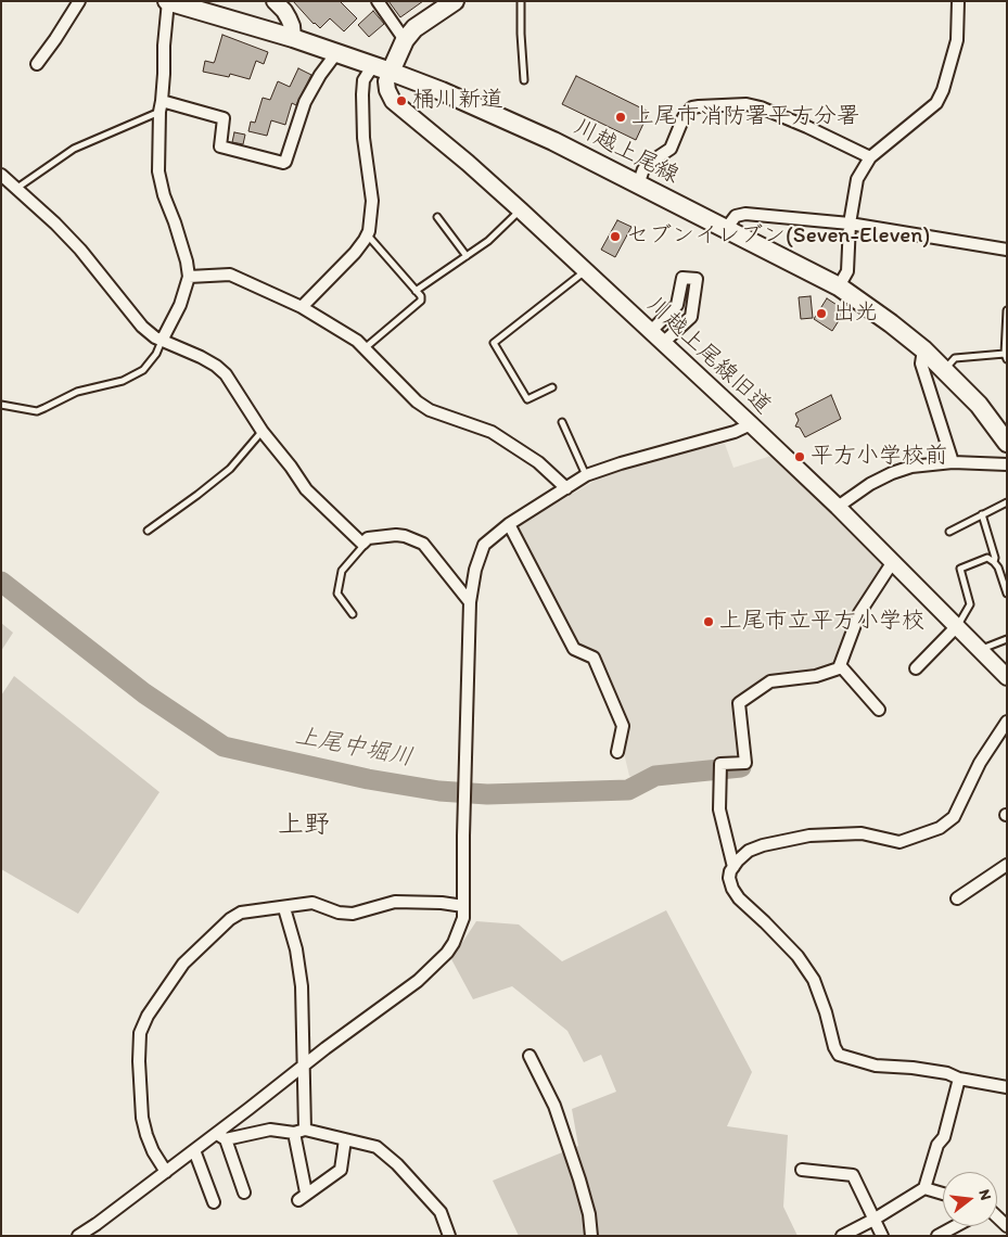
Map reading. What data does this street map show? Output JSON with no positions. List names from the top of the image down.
{
  "streets": {
    "main road": ["川越上尾線"],
    "street": ["川越上尾線旧道"]
  },
  "crossings": [
    ["川越上尾線", "川越上尾線旧道"]
  ],
  "districts": ["上野"],
  "water": ["上尾中堀川"],
  "places": [
    "桶川新道",
    "上尾市消防署平方分署",
    "セブンイレブン(Seven-Eleven)",
    "出光",
    "平方小学校前",
    "上尾市立平方小学校"
  ],
  "north": "right"
}
